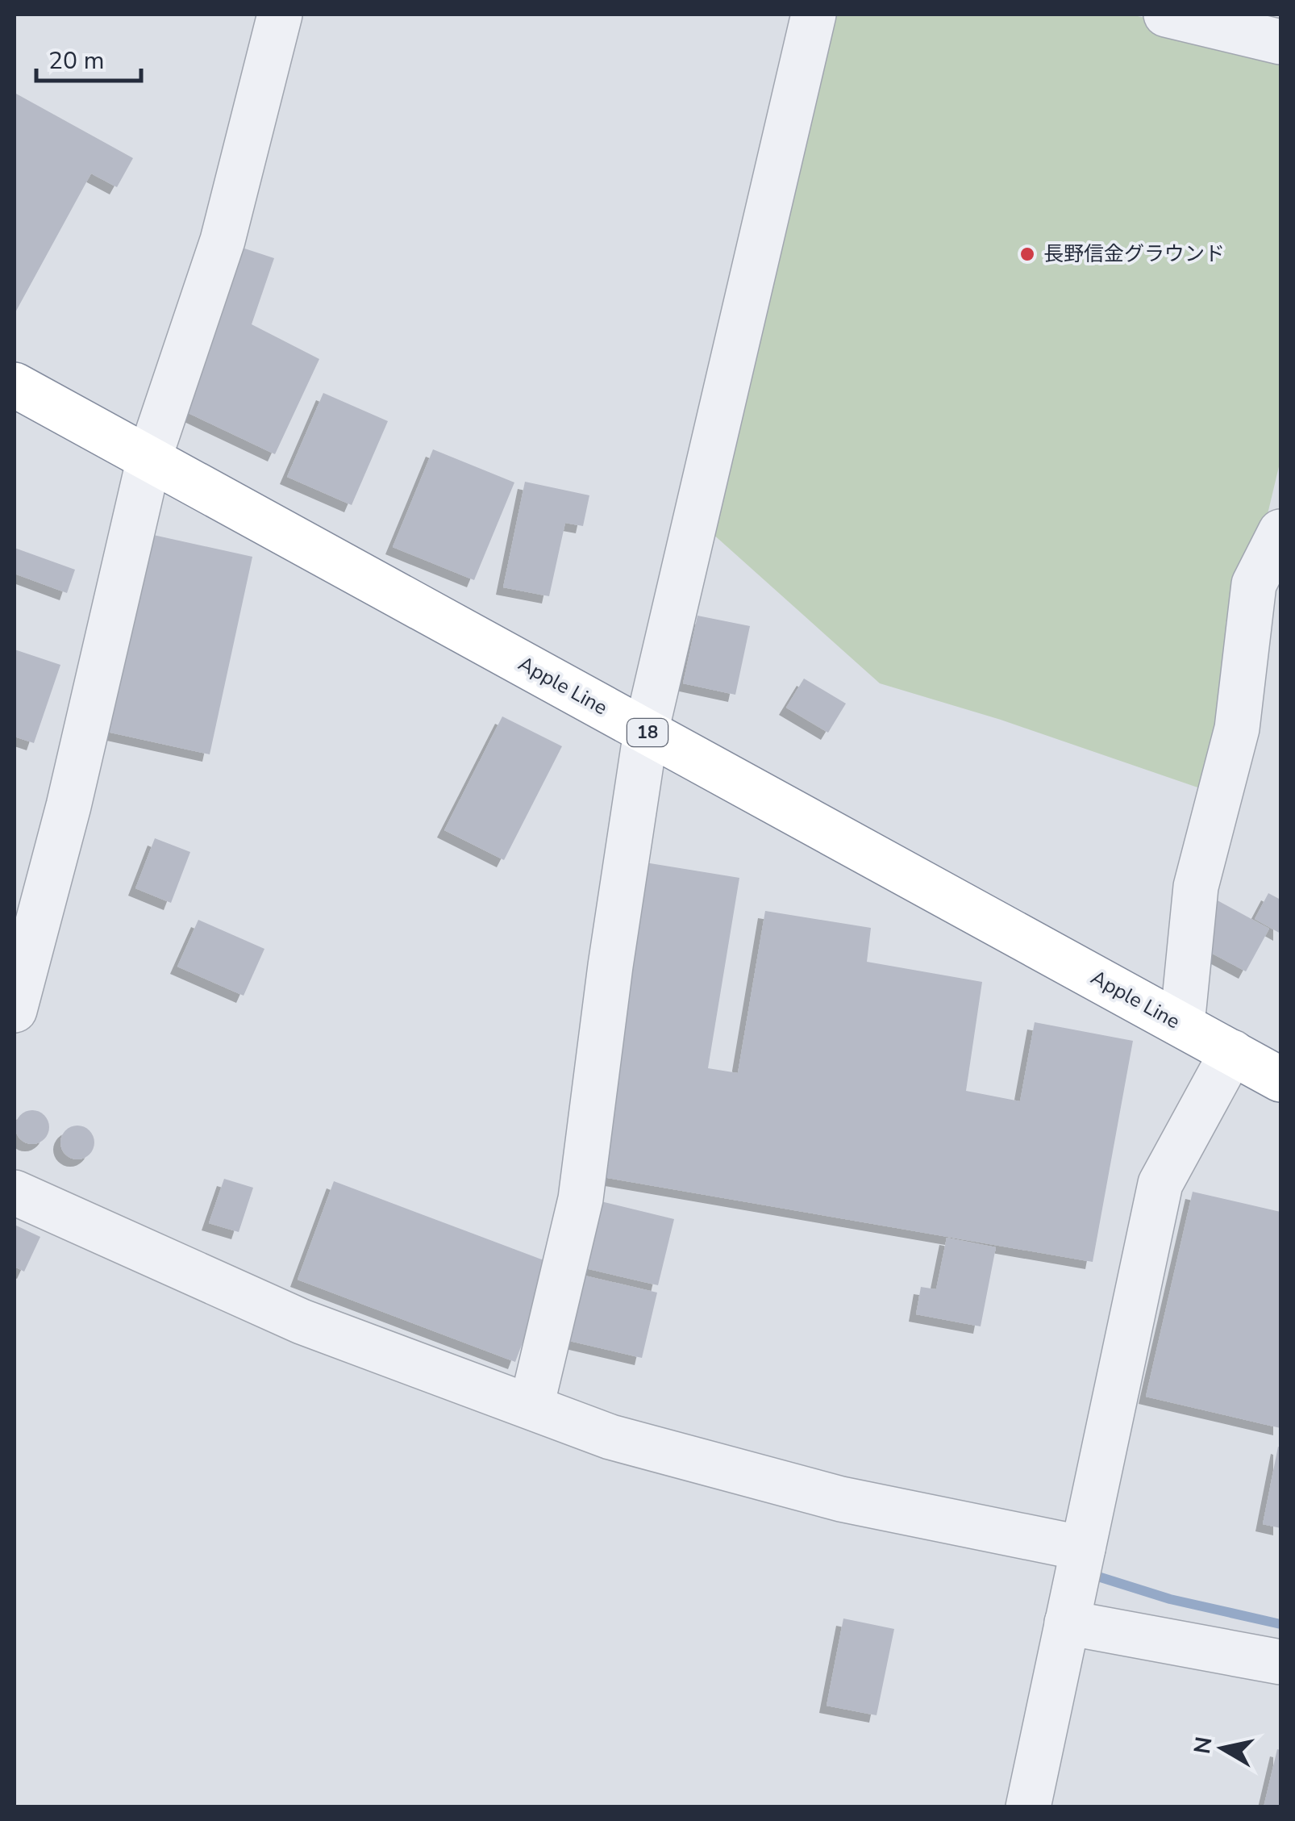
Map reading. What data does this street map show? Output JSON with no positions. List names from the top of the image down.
{
  "streets": {
    "highway": ["Apple Line", "18"]
  },
  "places": ["長野信金グラウンド"],
  "scale_bar": "20 m",
  "north": "left"
}
